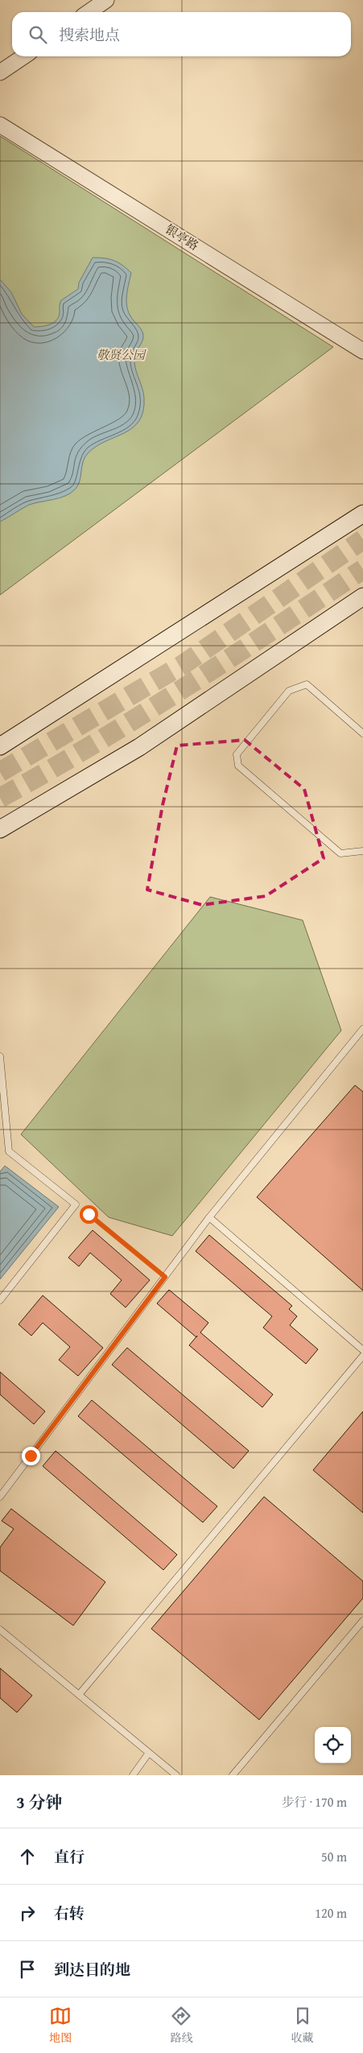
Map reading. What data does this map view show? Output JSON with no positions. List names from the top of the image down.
{
  "streets": {
    "street": ["银亭路"]
  },
  "parks": ["敬贤公园"],
  "page": {
    "search": "搜索地点",
    "heading": ["3 分钟", "步行 · 170 m"],
    "list": [
      ["直行", "50 m"],
      ["右转", "120 m"],
      "到达目的地"
    ],
    "nav": ["地图", "路线", "收藏"]
  }
}
